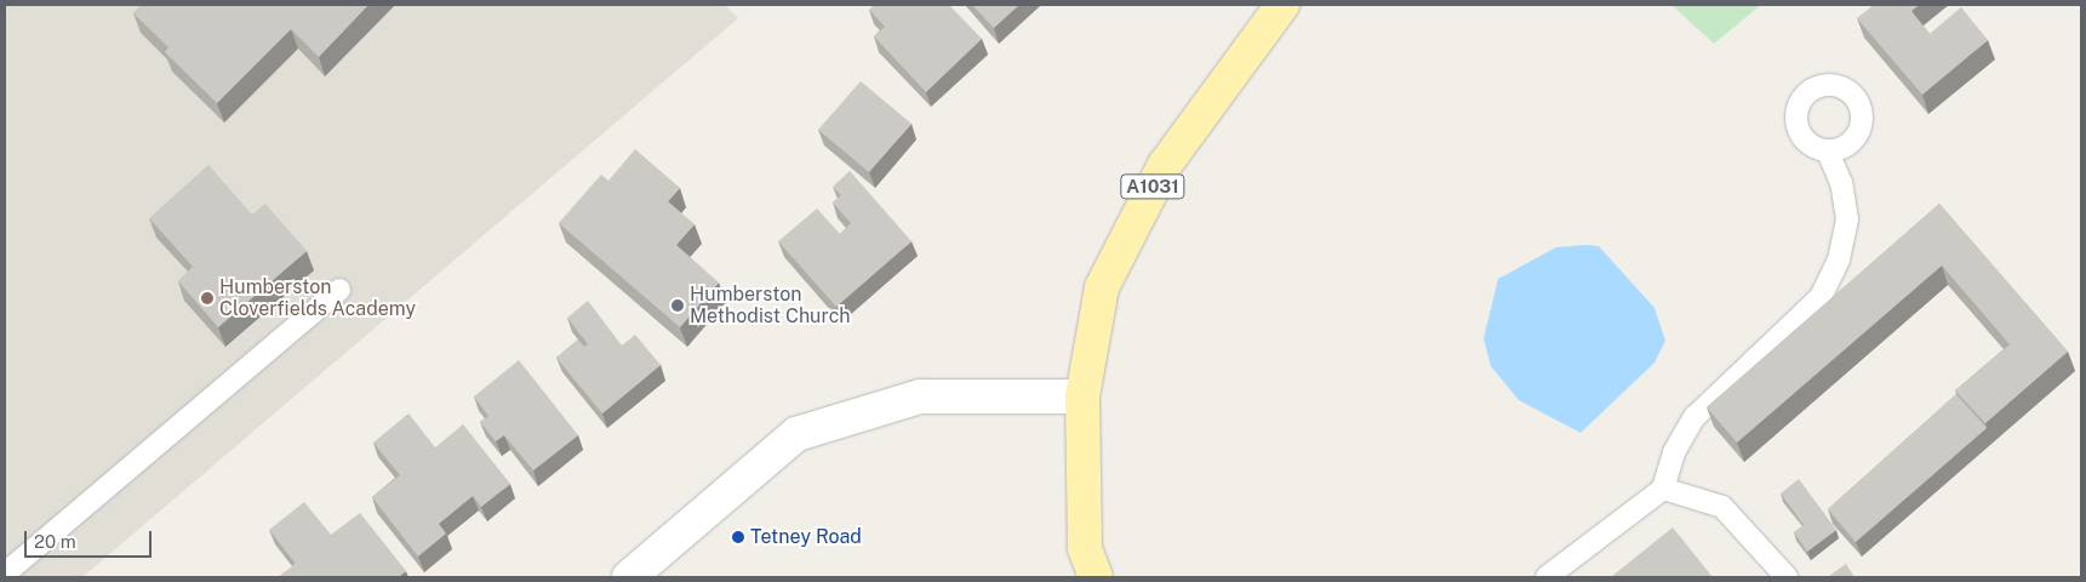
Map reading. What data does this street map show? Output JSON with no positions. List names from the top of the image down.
{
  "streets": {
    "main road": ["A1031"]
  },
  "places": ["Humberston Cloverfields Academy", "Humberston Methodist Church", "Tetney Road"],
  "scale_bar": "20 m"
}
